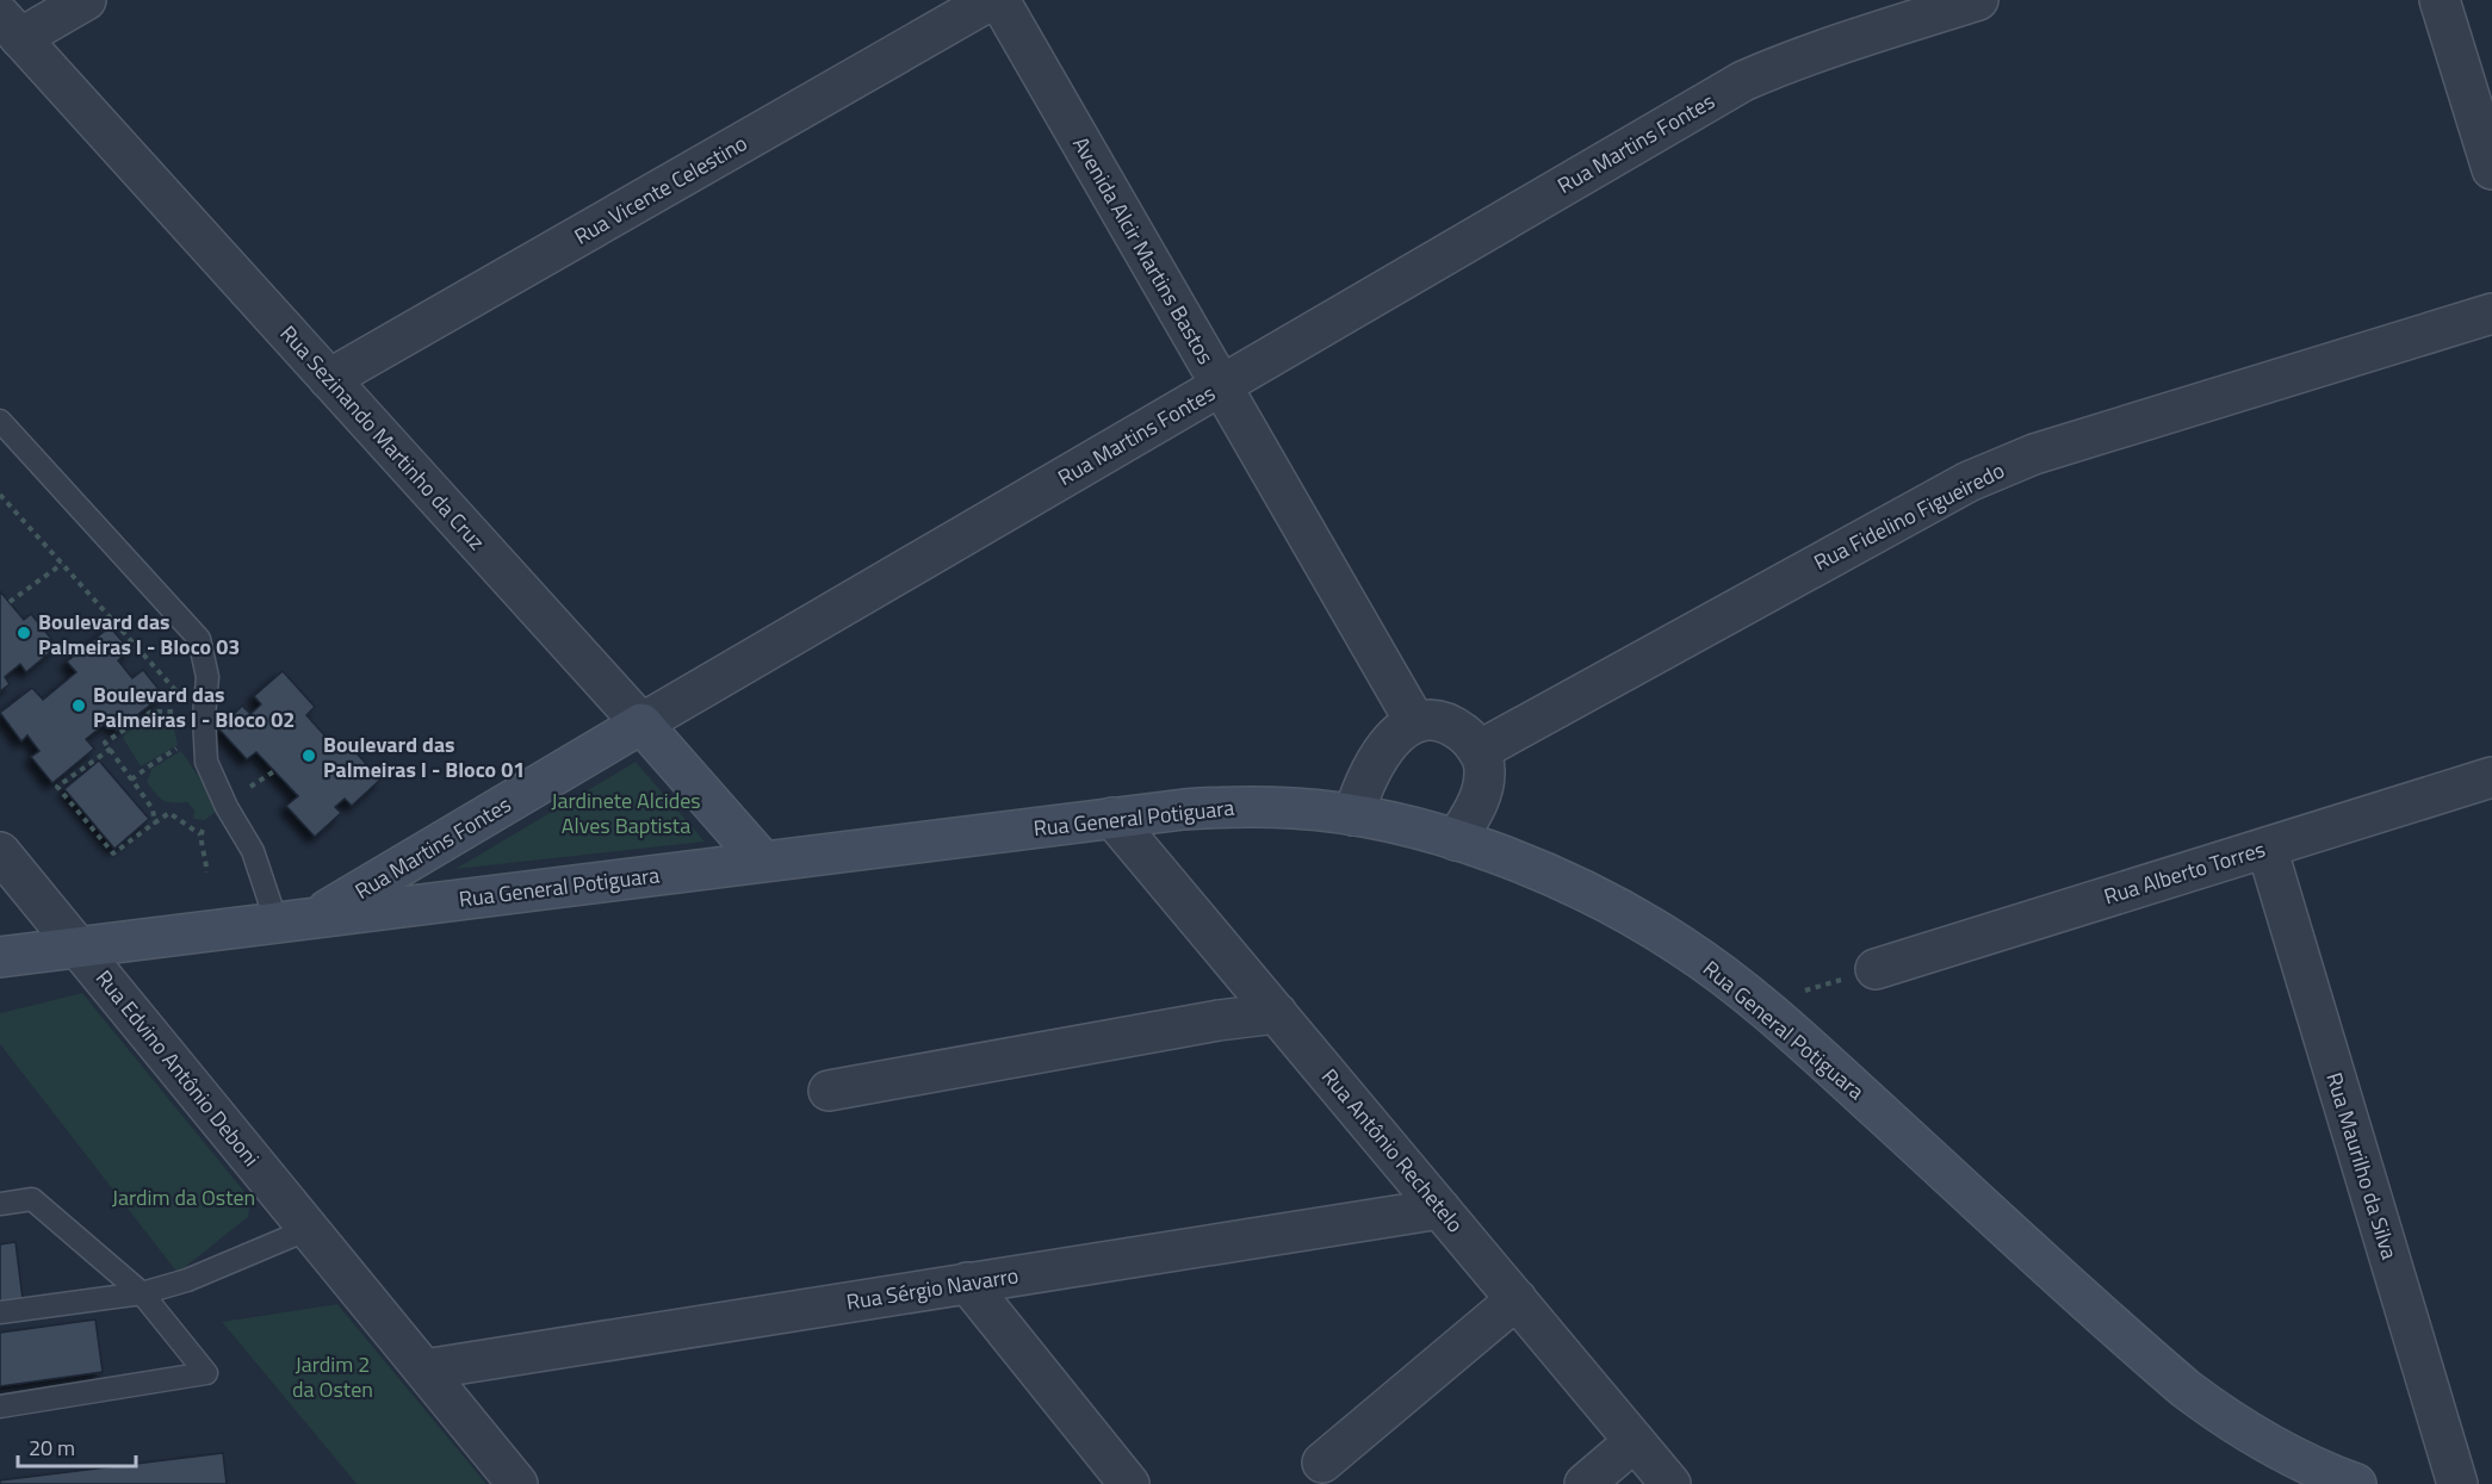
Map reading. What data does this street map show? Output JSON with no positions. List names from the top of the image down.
{
  "streets": {
    "main road": ["Rua Martins Fontes", "Rua Sezinando Martinho da Cruz", "Rua General Potiguara"],
    "street": [
      "Rua Vicente Celestino",
      "Avenida Alcir Martins Bastos",
      "Rua Fidelino Figueiredo",
      "Rua Alberto Torres",
      "Rua Edvino Antônio Deboni",
      "Rua Antônio Rechetelo",
      "Rua Maurilho da Silva",
      "Rua Sérgio Navarro"
    ]
  },
  "crossings": [
    ["Rua Martins Fontes", "Avenida Alcir Martins Bastos"],
    ["Rua Martins Fontes", "Rua Sezinando Martinho da Cruz"],
    ["Rua Martins Fontes", "Rua General Potiguara"],
    ["Rua Vicente Celestino", "Rua Sezinando Martinho da Cruz"],
    ["Avenida Alcir Martins Bastos", "Rua Fidelino Figueiredo"],
    ["Avenida Alcir Martins Bastos", "Rua General Potiguara"],
    ["Rua Sezinando Martinho da Cruz", "Rua General Potiguara"],
    ["Rua Fidelino Figueiredo", "Rua General Potiguara"],
    ["Rua General Potiguara", "Rua Edvino Antônio Deboni"],
    ["Rua General Potiguara", "Rua Antônio Rechetelo"],
    ["Rua Alberto Torres", "Rua Maurilho da Silva"],
    ["Rua Edvino Antônio Deboni", "Rua Sérgio Navarro"],
    ["Rua Antônio Rechetelo", "Rua Sérgio Navarro"]
  ],
  "parks": ["Jardinete Alcides Alves Baptista", "Jardim da Osten", "Jardim 2 da Osten"],
  "places": ["Boulevard das Palmeiras I - Bloco 03", "Boulevard das Palmeiras I - Bloco 02", "Boulevard das Palmeiras I - Bloco 01"],
  "scale_bar": "20 m"
}
